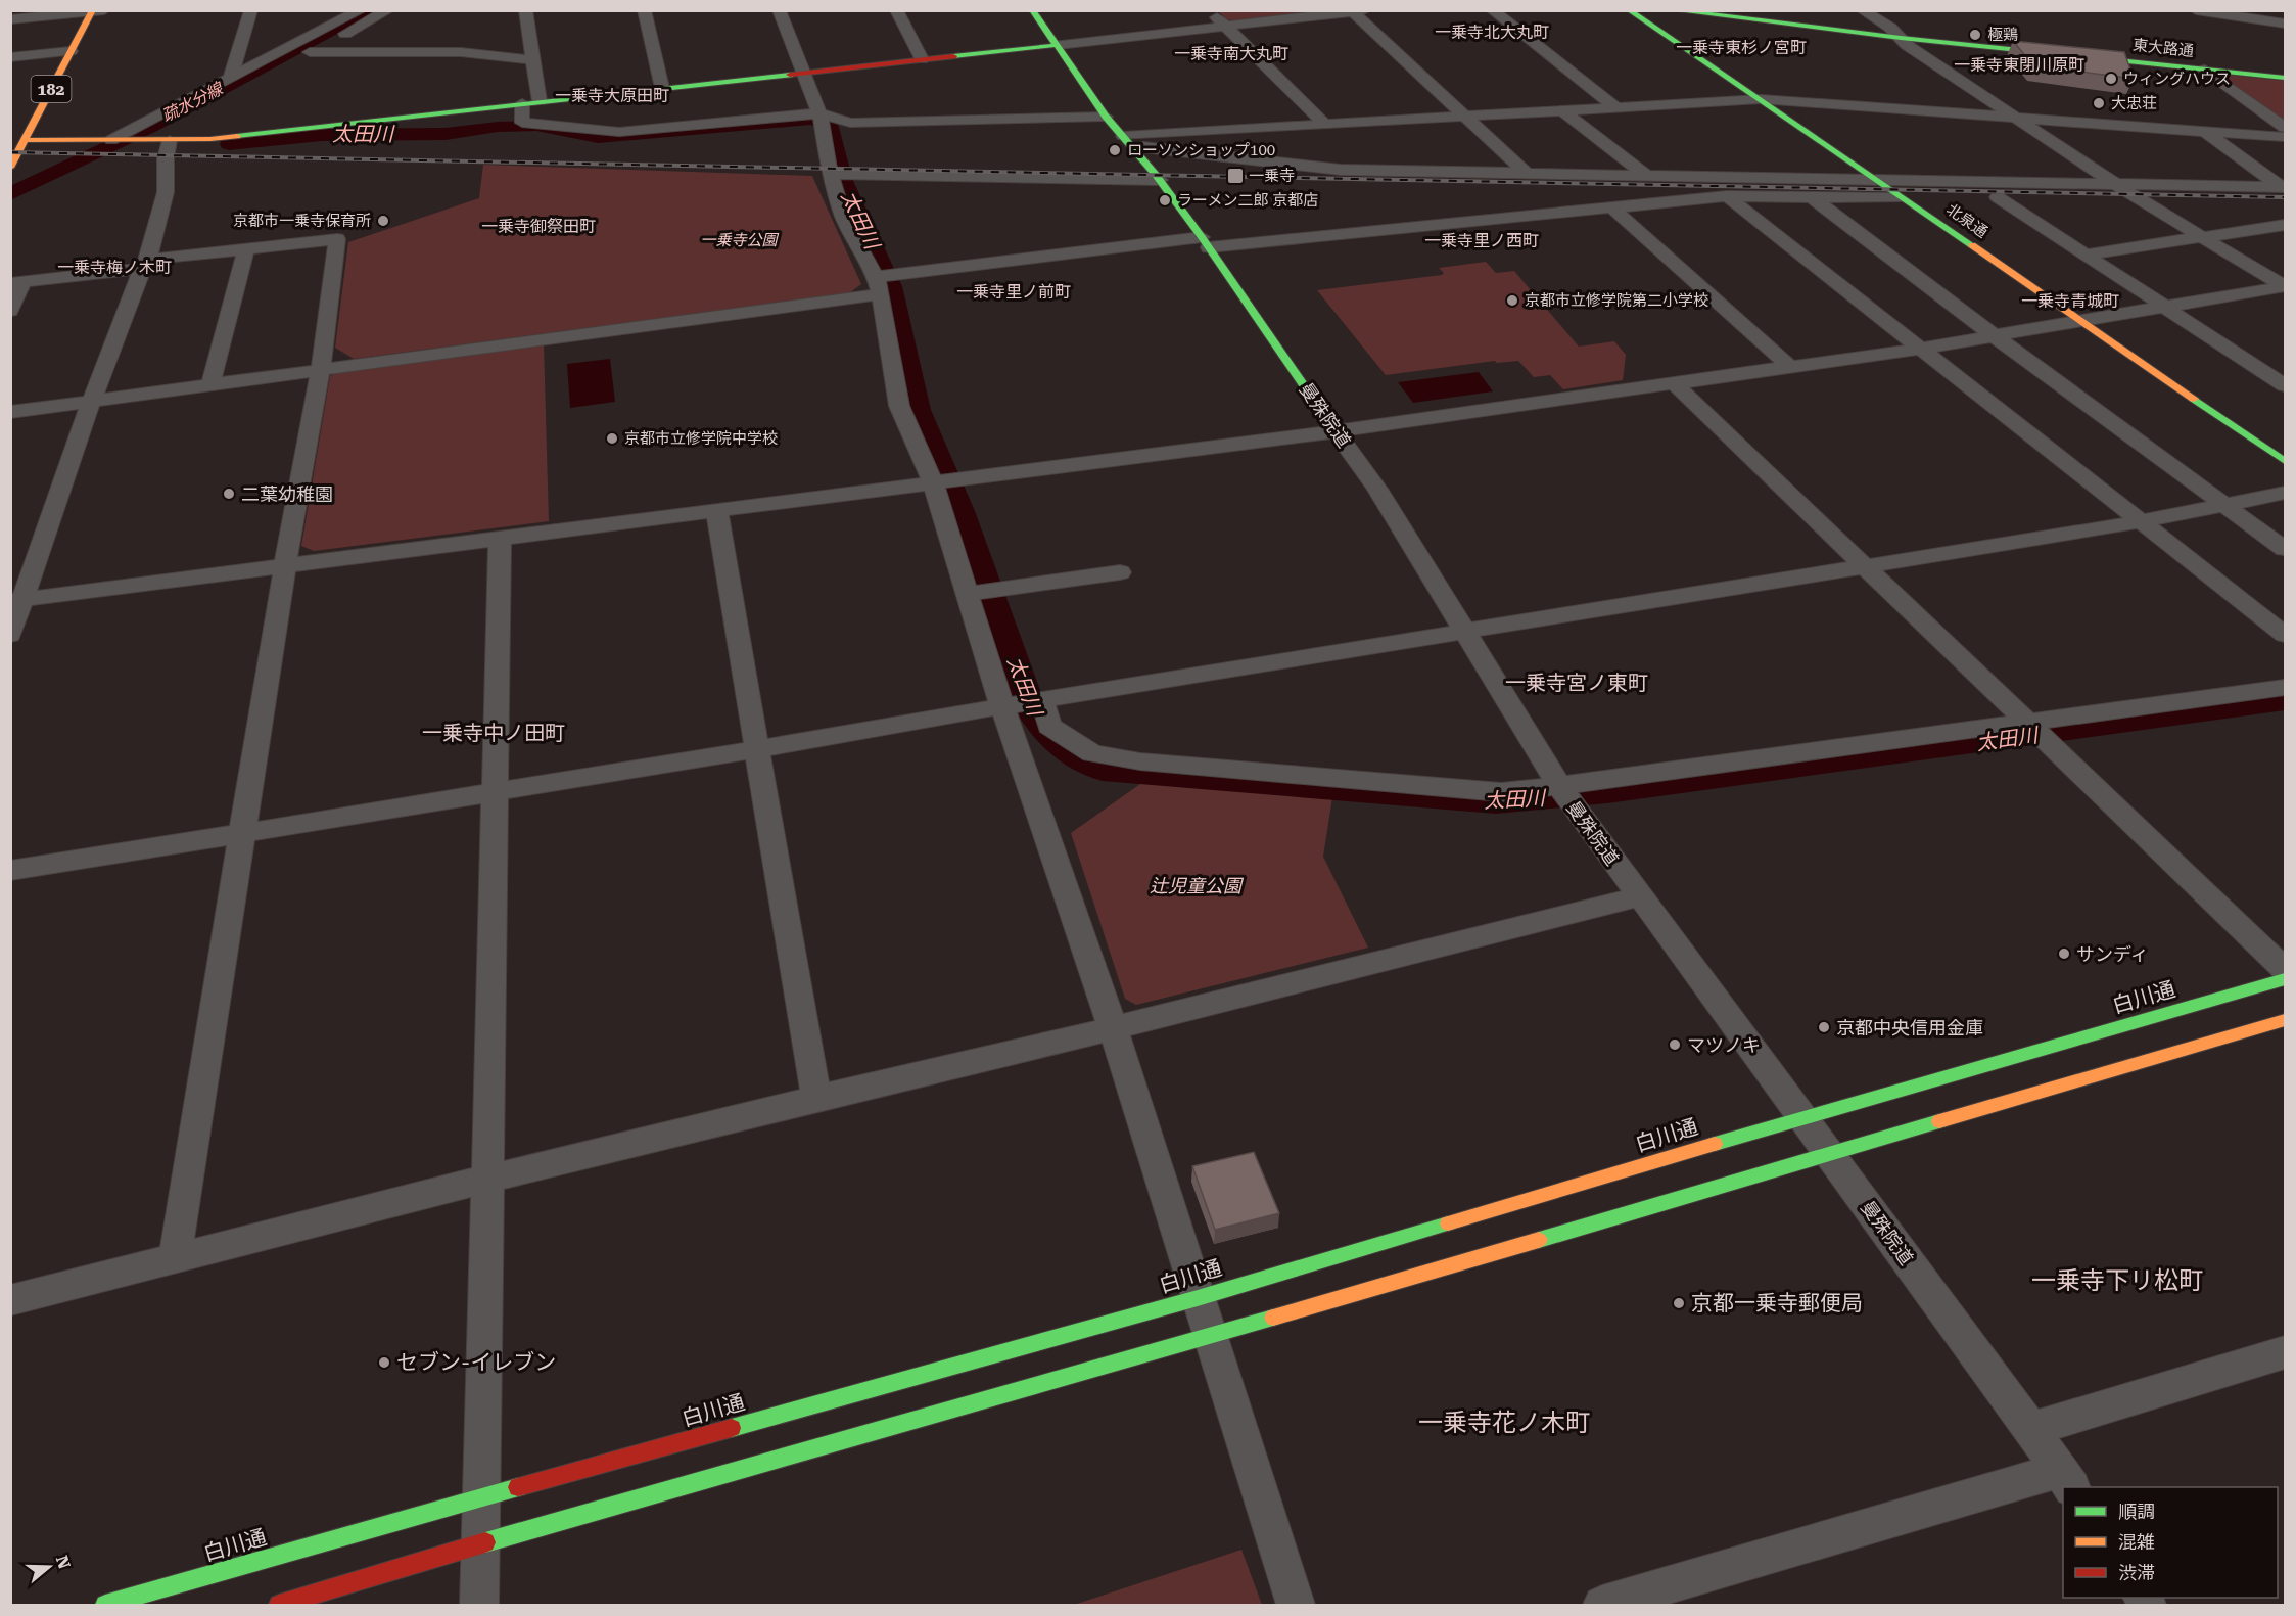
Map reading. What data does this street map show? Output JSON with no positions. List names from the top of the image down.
{
  "streets": {
    "street": [
      "東大路通",
      "182",
      "北泉通",
      "曼殊院道",
      "白川通"
    ]
  },
  "crossings": [
    ["曼殊院道", "白川通"]
  ],
  "districts": [
    "一乗寺北大丸町",
    "一乗寺東杉ノ宮町",
    "一乗寺南大丸町",
    "一乗寺東閉川原町",
    "一乗寺大原田町",
    "一乗寺御祭田町",
    "一乗寺里ノ西町",
    "一乗寺梅ノ木町",
    "一乗寺里ノ前町",
    "一乗寺青城町",
    "一乗寺宮ノ東町",
    "一乗寺中ノ田町",
    "一乗寺下リ松町",
    "一乗寺花ノ木町"
  ],
  "water": ["疏水分線", "太田川"],
  "parks": ["一乗寺公園", "辻児童公園"],
  "places": {
    "other": [
      "極鶏",
      "ウィングハウス",
      "大忠荘",
      "ローソンショップ100",
      "ラーメン二郎 京都店",
      "京都市一乗寺保育所",
      "京都市立修学院第二小学校",
      "京都市立修学院中学校",
      "二葉幼稚園",
      "サンディ",
      "京都中央信用金庫",
      "マツノキ",
      "京都一乗寺郵便局",
      "セブン-イレブン"
    ],
    "transit": ["一乗寺"]
  },
  "legend": ["順調", "混雑", "渋滞"],
  "north": "right"
}
